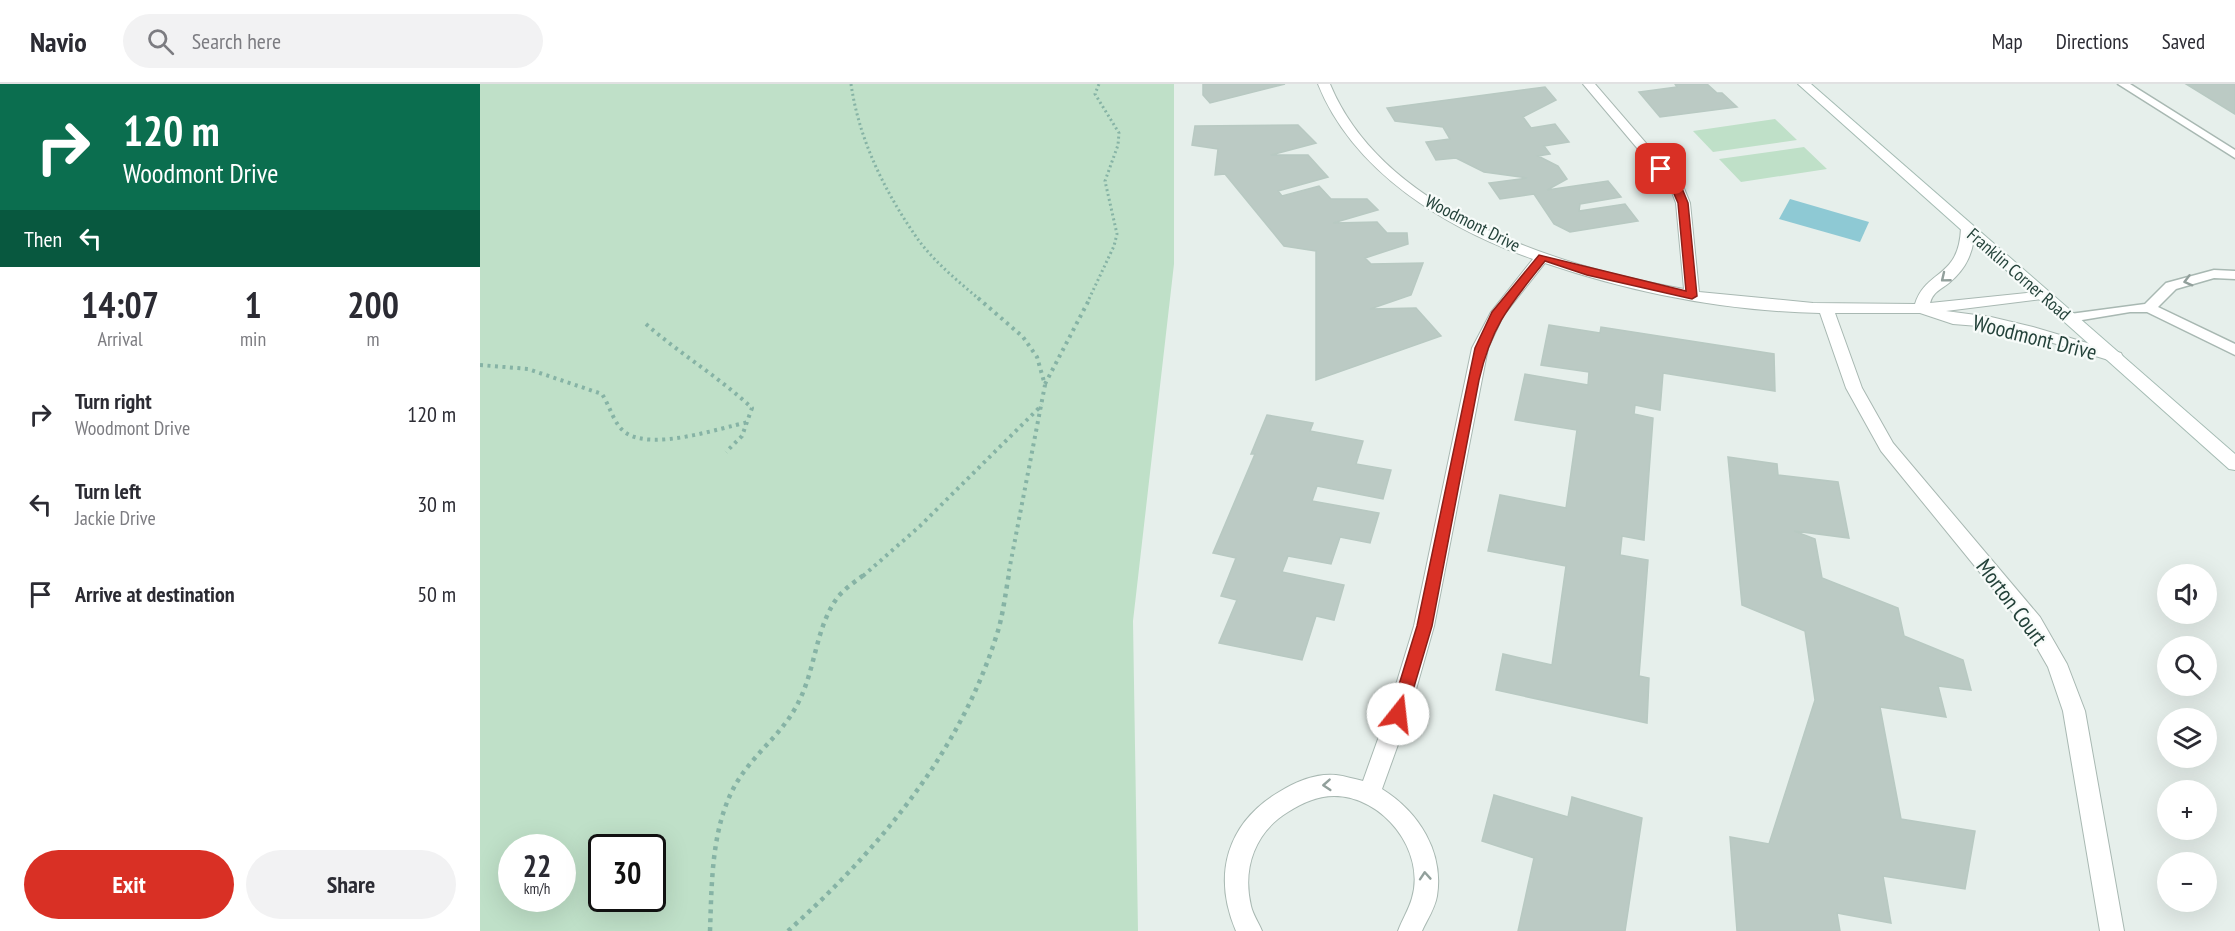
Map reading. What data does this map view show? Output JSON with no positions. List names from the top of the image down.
{
  "streets": {
    "street": ["Woodmont Drive", "Franklin Corner Road", "Morton Court"]
  },
  "crossings": [
    ["Woodmont Drive", "Franklin Corner Road"],
    ["Woodmont Drive", "Morton Court"]
  ],
  "page": {
    "header": "Navio",
    "search": "Search here",
    "nav": ["Map", "Directions", "Saved"],
    "turn": ["120 m", "Woodmont Drive"],
    "then": "Then",
    "eta": [
      "14:07",
      "Arrival",
      "1",
      "min",
      "200",
      "m"
    ],
    "list": [
      {
        "name": "Turn right",
        "note": "Woodmont Drive",
        "value": "120 m"
      },
      {
        "name": "Turn left",
        "note": "Jackie Drive",
        "value": "30 m"
      },
      {
        "name": "Arrive at destination",
        "value": "50 m"
      }
    ],
    "map_buttons": ["+", "−"],
    "speed": "22 km/h",
    "limit": "30",
    "buttons": ["Exit", "Share"]
  }
}
